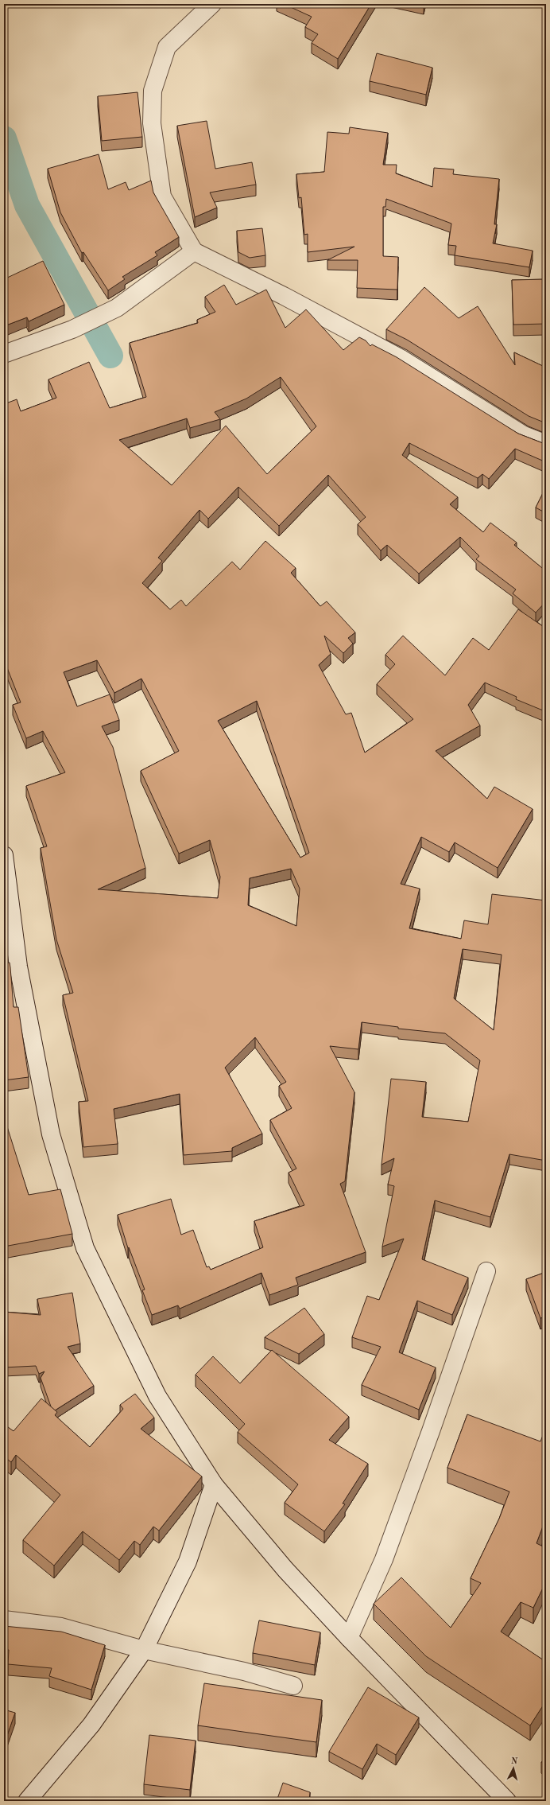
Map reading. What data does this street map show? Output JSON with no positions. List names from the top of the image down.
{
  "north": "top"
}
